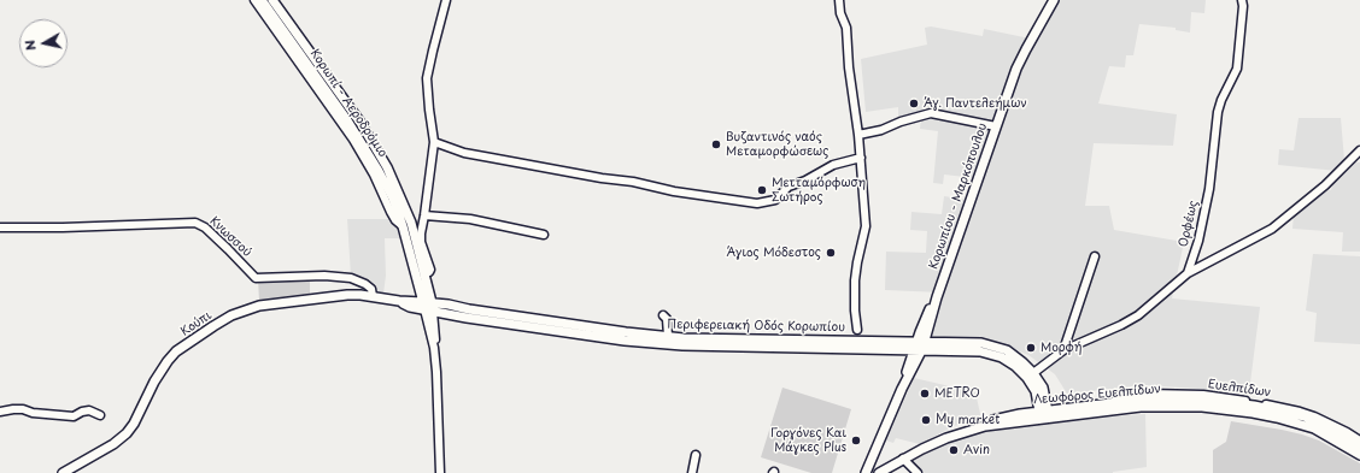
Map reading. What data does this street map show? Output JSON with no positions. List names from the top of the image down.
{
  "streets": {
    "main road": [
      "Κορωπί - Αεροδρόμιο",
      "Κορωπίου - Μαρκόπουλου",
      "Κούπι",
      "Περιφερειακή Οδός Κορωπίου",
      "Λεωφόρος Ευελπίδων"
    ],
    "street": ["Ορφέως", "Κνωσσού"]
  },
  "crossings": [
    ["Κορωπί - Αεροδρόμιο", "Κούπι"],
    ["Κορωπί - Αεροδρόμιο", "Περιφερειακή Οδός Κορωπίου"],
    ["Κορωπίου - Μαρκόπουλου", "Περιφερειακή Οδός Κορωπίου"],
    ["Ορφέως", "Περιφερειακή Οδός Κορωπίου"],
    ["Κνωσσού", "Κούπι"],
    ["Κούπι", "Περιφερειακή Οδός Κορωπίου"],
    ["Περιφερειακή Οδός Κορωπίου", "Λεωφόρος Ευελπίδων"]
  ],
  "places": [
    "Άγ. Παντελεήμων",
    "Βυζαντινός ναός Μεταμορφώσεως",
    "Μετταμόρφωση Σωτήρος",
    "Άγιος Μόδεστος",
    "Μορφή",
    "METRO",
    "My market",
    "Γοργόνες Και Μάγκες Plus",
    "Avin"
  ],
  "north": "left"
}
